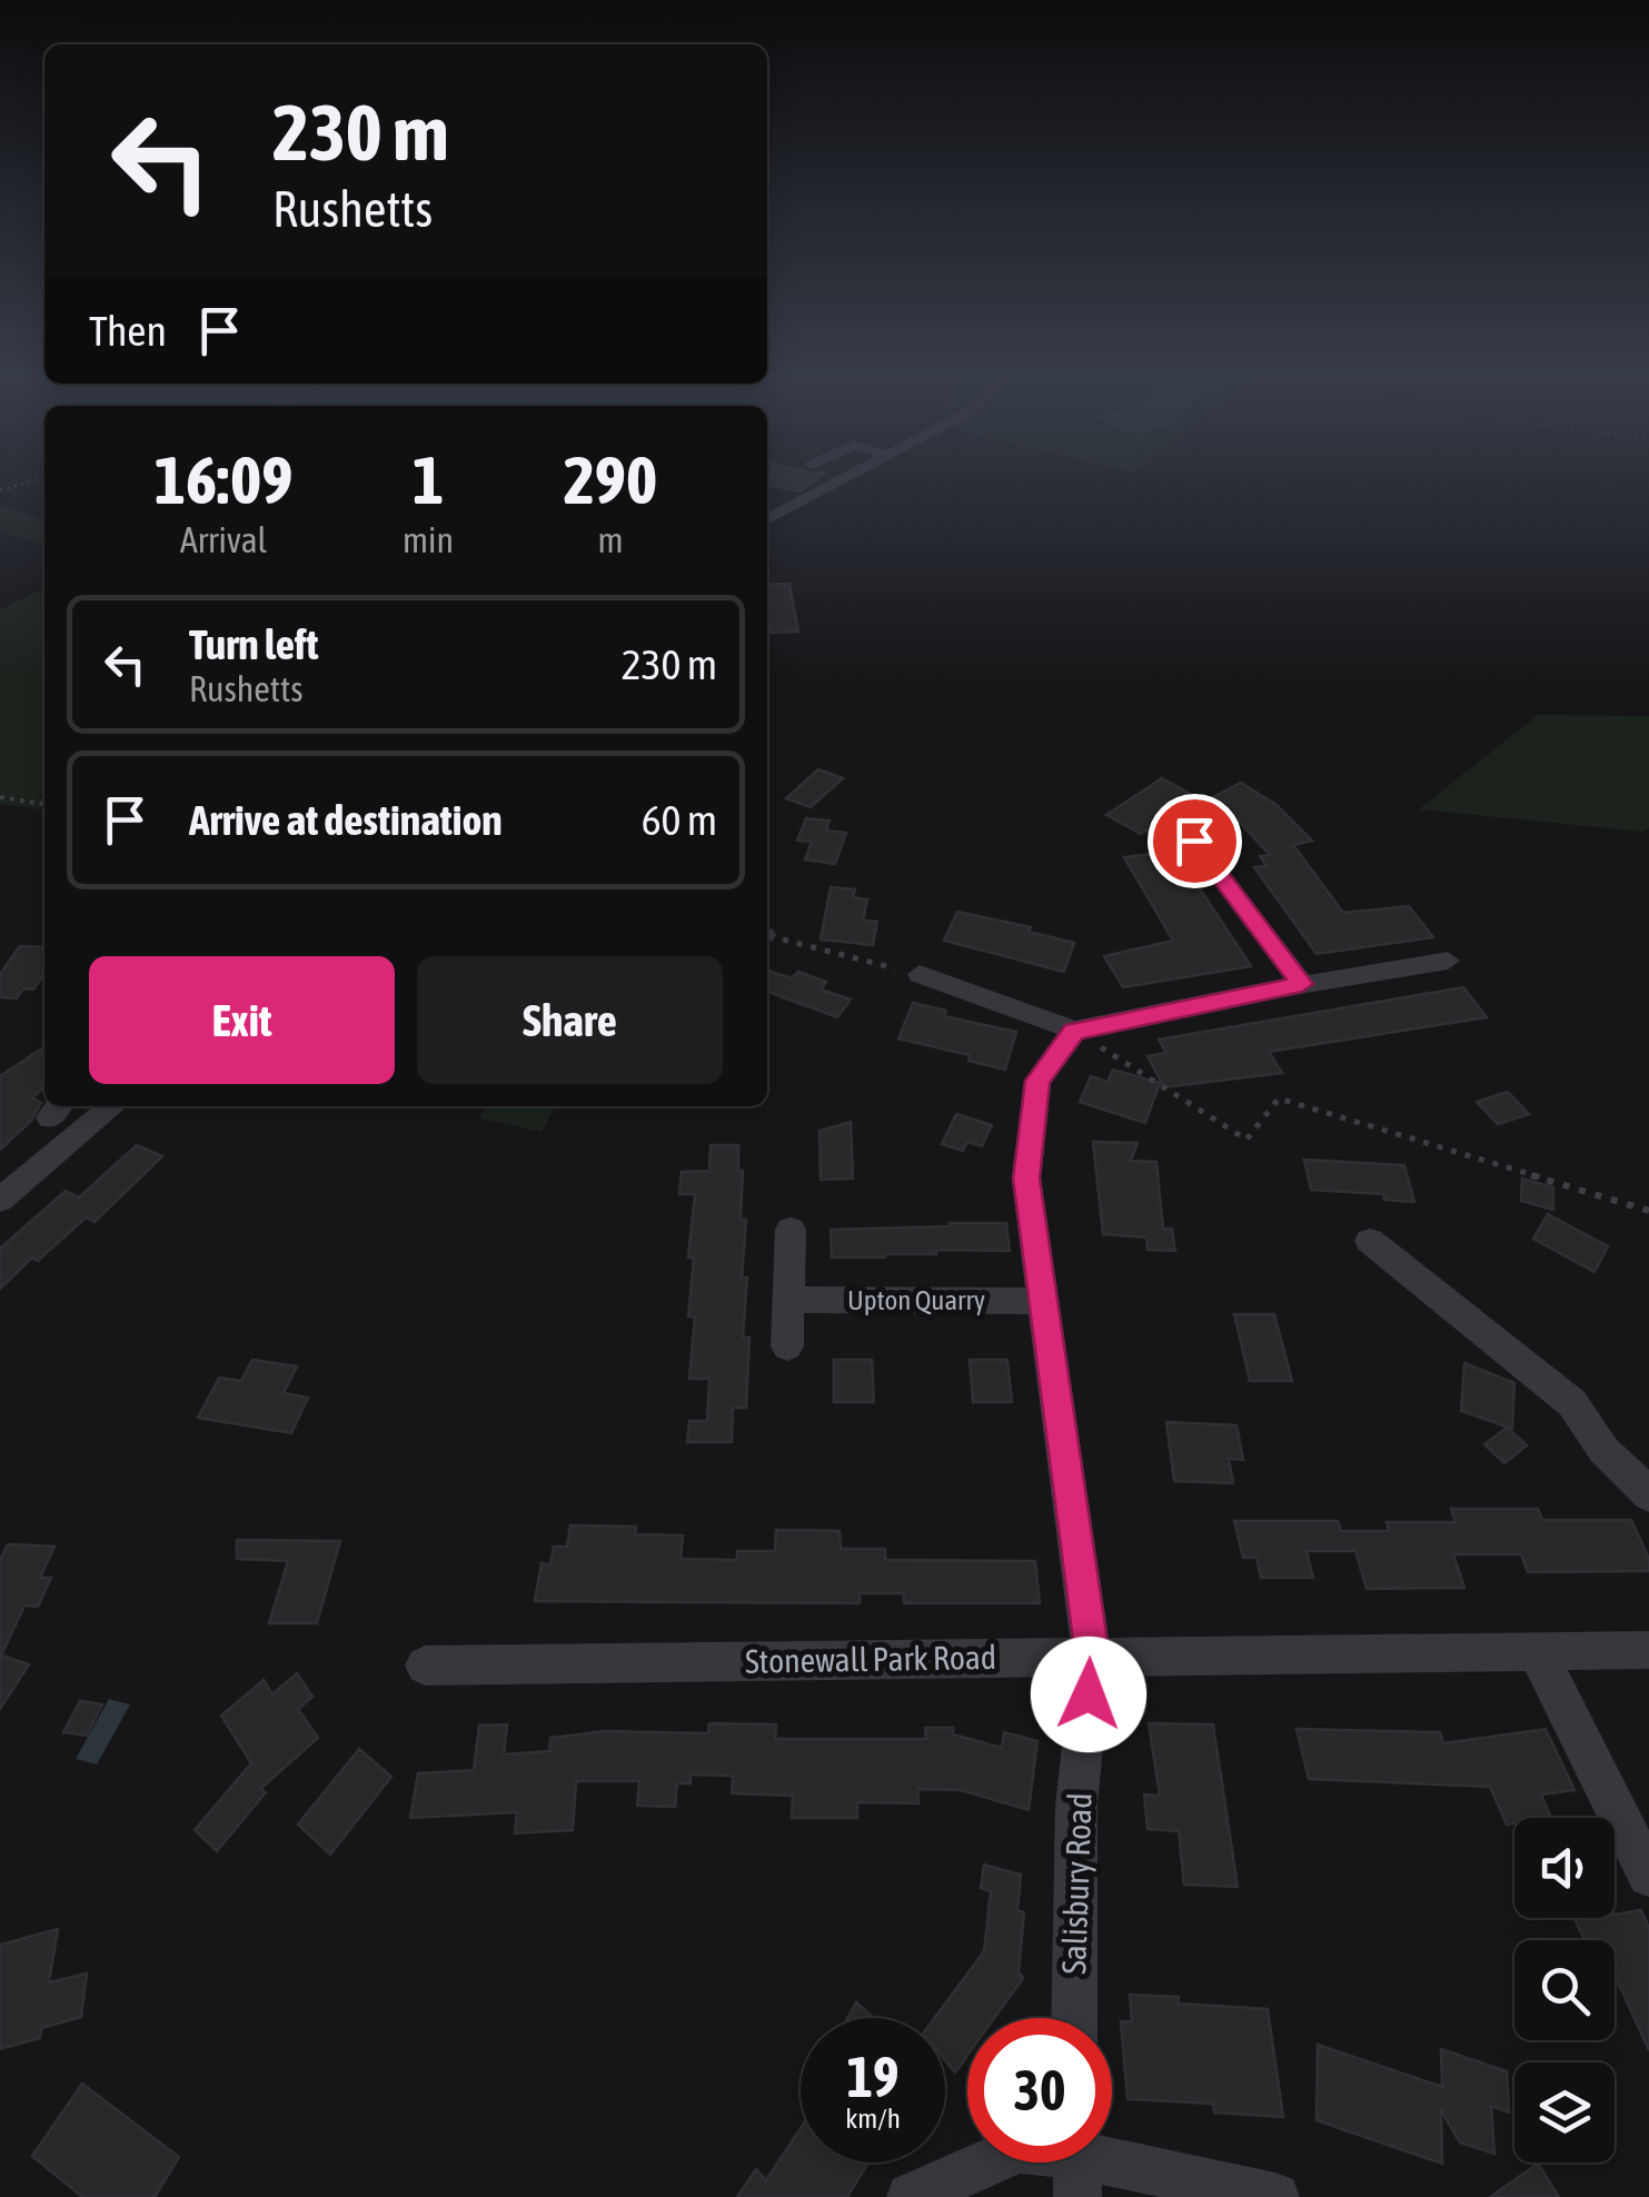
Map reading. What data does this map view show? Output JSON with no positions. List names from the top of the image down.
{
  "streets": {
    "street": ["Upton Quarry", "Stonewall Park Road", "Salisbury Road"]
  },
  "crossings": [
    ["Upton Quarry", "Salisbury Road"],
    ["Stonewall Park Road", "Salisbury Road"]
  ],
  "page": {
    "turn": ["230 m", "Rushetts"],
    "then": "Then",
    "eta": [
      "16:09",
      "Arrival",
      "1",
      "min",
      "290",
      "m"
    ],
    "list": [
      {
        "name": "Turn left",
        "note": "Rushetts",
        "value": "230 m"
      },
      {
        "name": "Arrive at destination",
        "value": "60 m"
      }
    ],
    "buttons": ["Exit", "Share"],
    "speed": "19 km/h",
    "limit": "30"
  }
}
